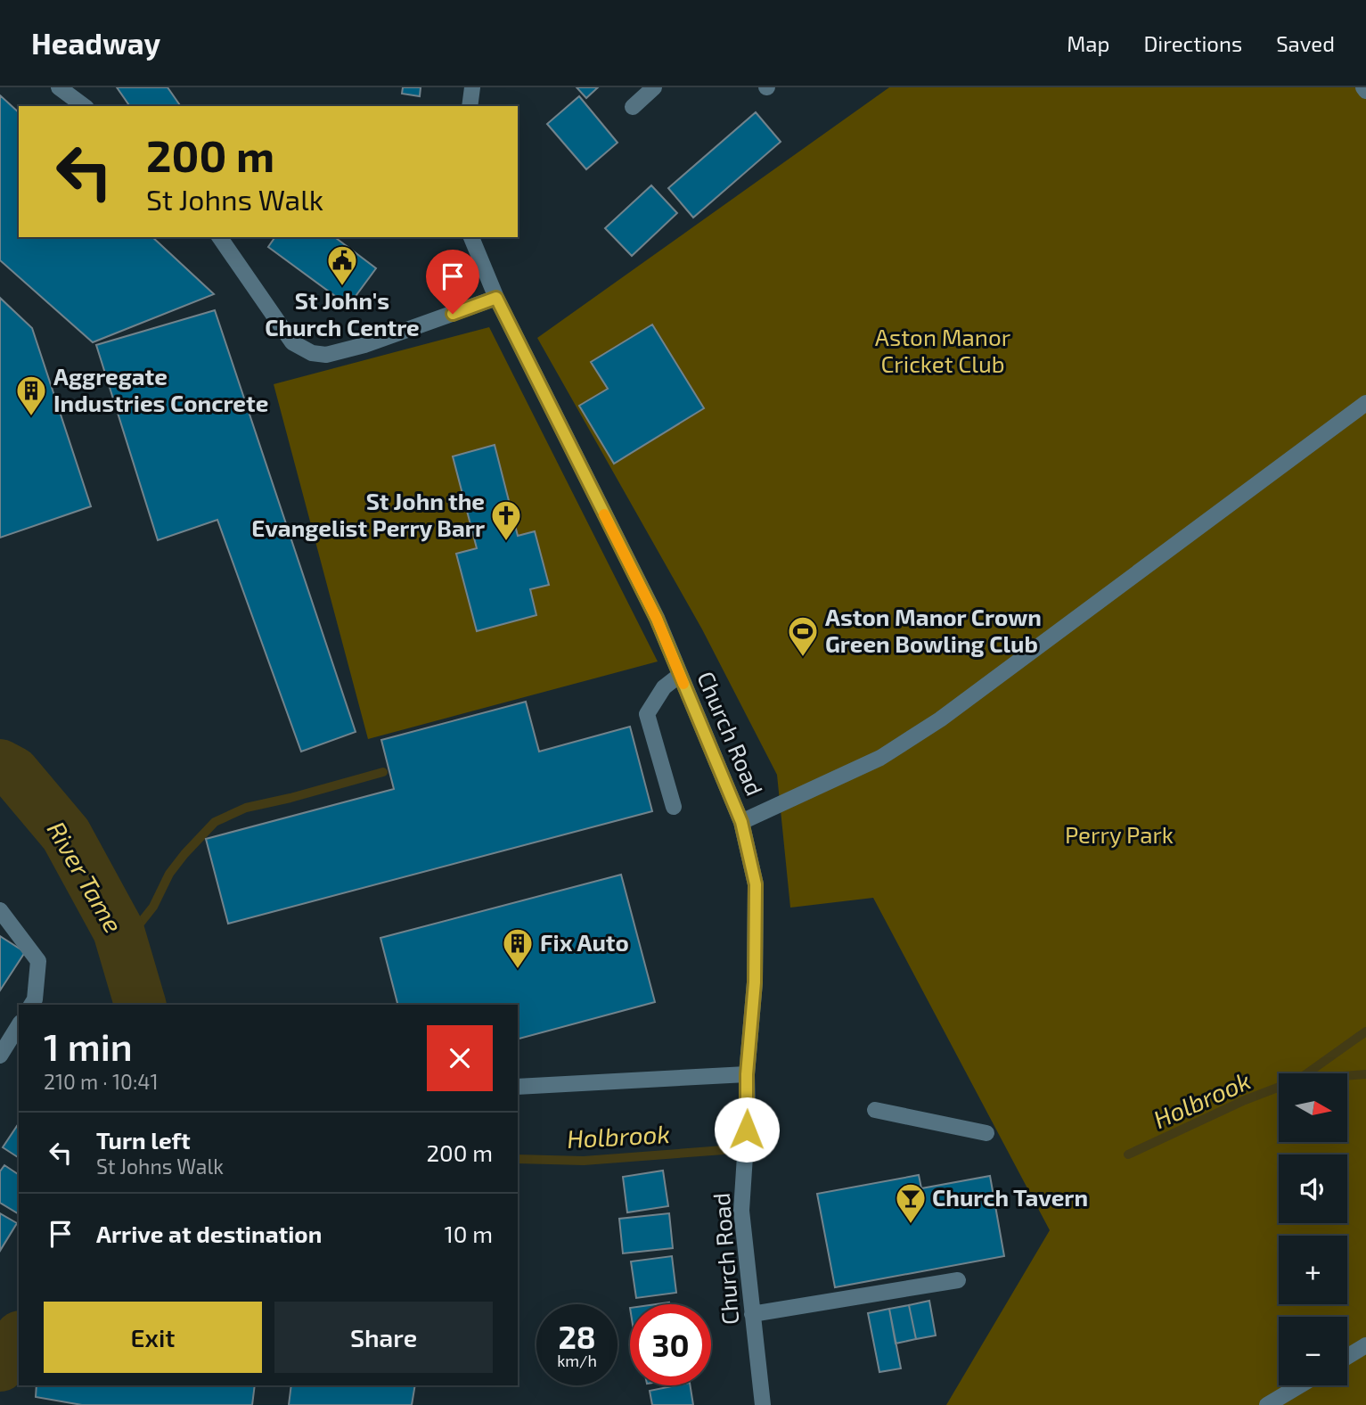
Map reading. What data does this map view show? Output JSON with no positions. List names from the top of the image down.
{
  "streets": {
    "street": ["Church Road"]
  },
  "water": ["River Tame", "Holbrook"],
  "parks": ["Aston Manor Cricket Club", "Perry Park"],
  "places": {
    "public building": ["St John's Church Centre"],
    "building": ["Aggregate Industries Concrete", "Fix Auto"],
    "church": ["St John the Evangelist Perry Barr"],
    "sports": ["Aston Manor Crown Green Bowling Club"],
    "bar": ["Church Tavern"]
  },
  "north": "right",
  "page": {
    "header": "Headway",
    "nav": ["Map", "Directions", "Saved"],
    "turn": ["200 m", "St Johns Walk"],
    "heading": ["1 min", "210 m · 10:41"],
    "map_buttons": ["+", "−"],
    "list": [
      {
        "name": "Turn left",
        "note": "St Johns Walk",
        "value": "200 m"
      },
      {
        "name": "Arrive at destination",
        "value": "10 m"
      }
    ],
    "buttons": ["Exit", "Share"],
    "speed": "28 km/h",
    "limit": "30"
  }
}
